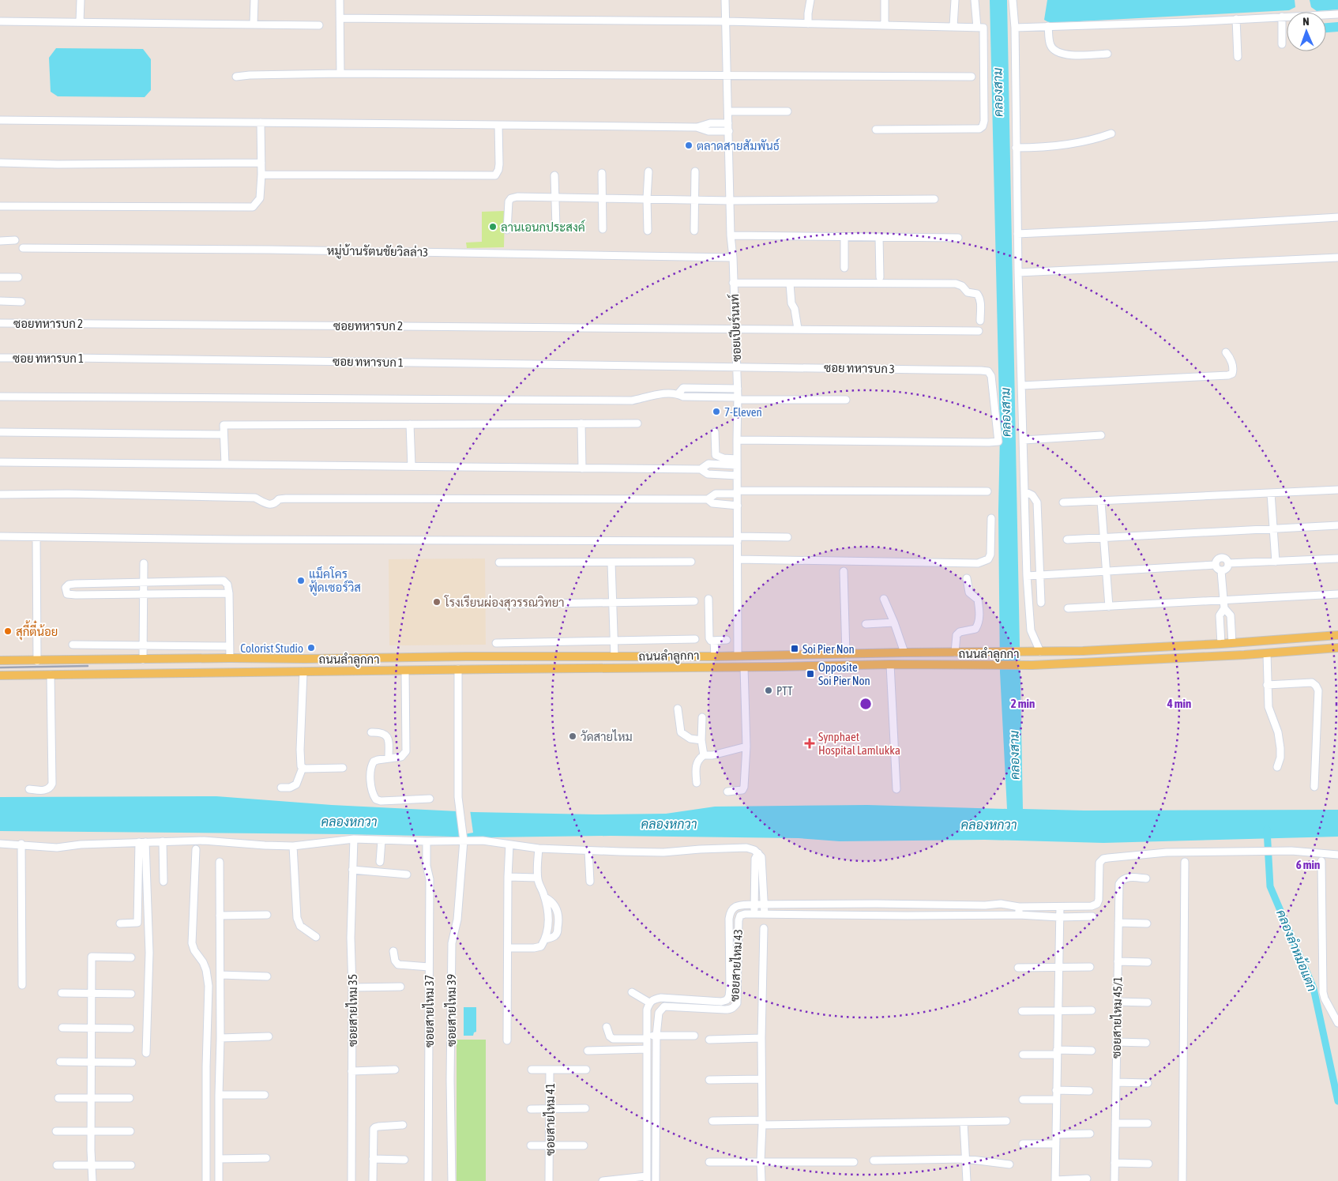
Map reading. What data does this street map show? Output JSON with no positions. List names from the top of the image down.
{
  "streets": {
    "main road": ["ถนนลำลูกกา"],
    "street": [
      "หมู่บ้านรัตนชัยวิลล่า3",
      "ซอยทหารบก 2",
      "ซอยเปียร์นนท์",
      "ซอย ทหารบก 1",
      "ซอย ทหารบก 3",
      "ซอยสายไหม 43",
      "ซอยสายไหม 35",
      "ซอยสายไหม 39",
      "ซอยสายไหม 37",
      "ซอยสายไหม 45/1",
      "ซอยสายไหม 41"
    ]
  },
  "crossings": [
    ["หมู่บ้านรัตนชัยวิลล่า3", "ซอยเปียร์นนท์"],
    ["ซอยทหารบก 2", "ซอยเปียร์นนท์"],
    ["ซอยเปียร์นนท์", "ซอย ทหารบก 1"],
    ["ซอยเปียร์นนท์", "ซอย ทหารบก 3"],
    ["ซอยเปียร์นนท์", "ถนนลำลูกกา"],
    ["ซอย ทหารบก 1", "ซอย ทหารบก 3"],
    ["ถนนลำลูกกา", "ซอยสายไหม 39"]
  ],
  "water": ["คลองสาม", "คลองหกวา", "คลองลำหม้อแตก"],
  "places": {
    "other": [
      "ตลาดสายสัมพันธ์",
      "ลานเอนกประสงค์",
      "7-Eleven",
      "แม็คโคร ฟู้ดเซอร์วิส",
      "โรงเรียนผ่องสุวรรณวิทยา",
      "สุกี้ตี๋น้อย",
      "Colorist Studio",
      "PTT",
      "วัดสายไหม"
    ],
    "transit": ["Soi Pier Non", "Opposite Soi Pier Non"],
    "health": ["Synphaet Hospital Lamlukka"]
  },
  "north": "top",
  "rings": ["2 min", "4 min", "6 min"]
}
